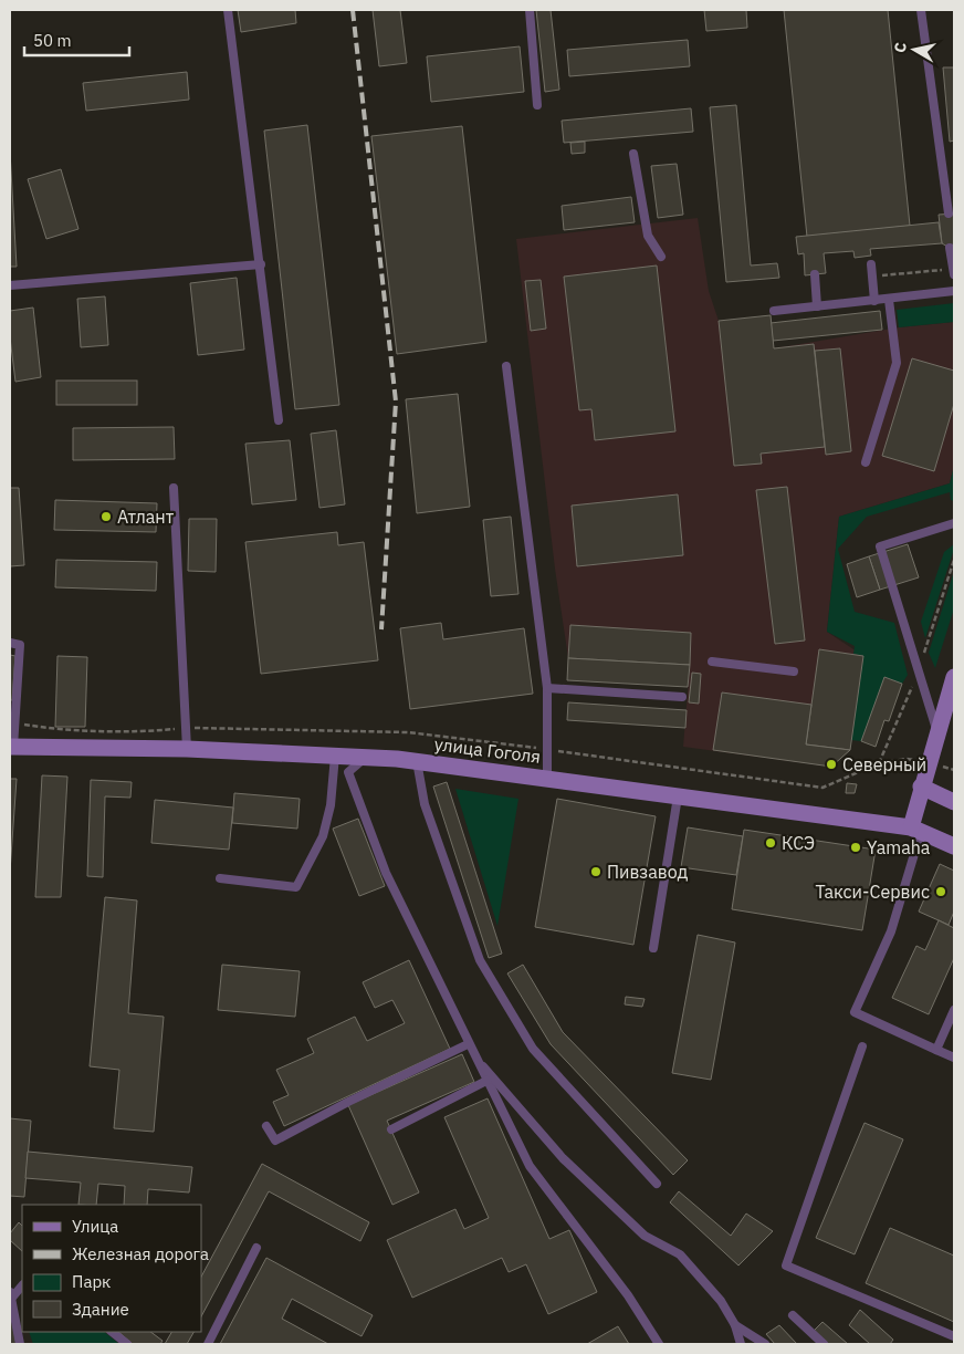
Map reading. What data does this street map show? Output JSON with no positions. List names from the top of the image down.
{
  "streets": {
    "street": ["улица Гоголя"]
  },
  "places": [
    "Атлант",
    "Северный",
    "КСЭ",
    "Yamaha",
    "Пивзавод",
    "Такси-Сервис"
  ],
  "legend": [
    "Улица",
    "Железная дорога",
    "Парк",
    "Здание"
  ],
  "scale_bar": "50 m",
  "north": "left"
}
